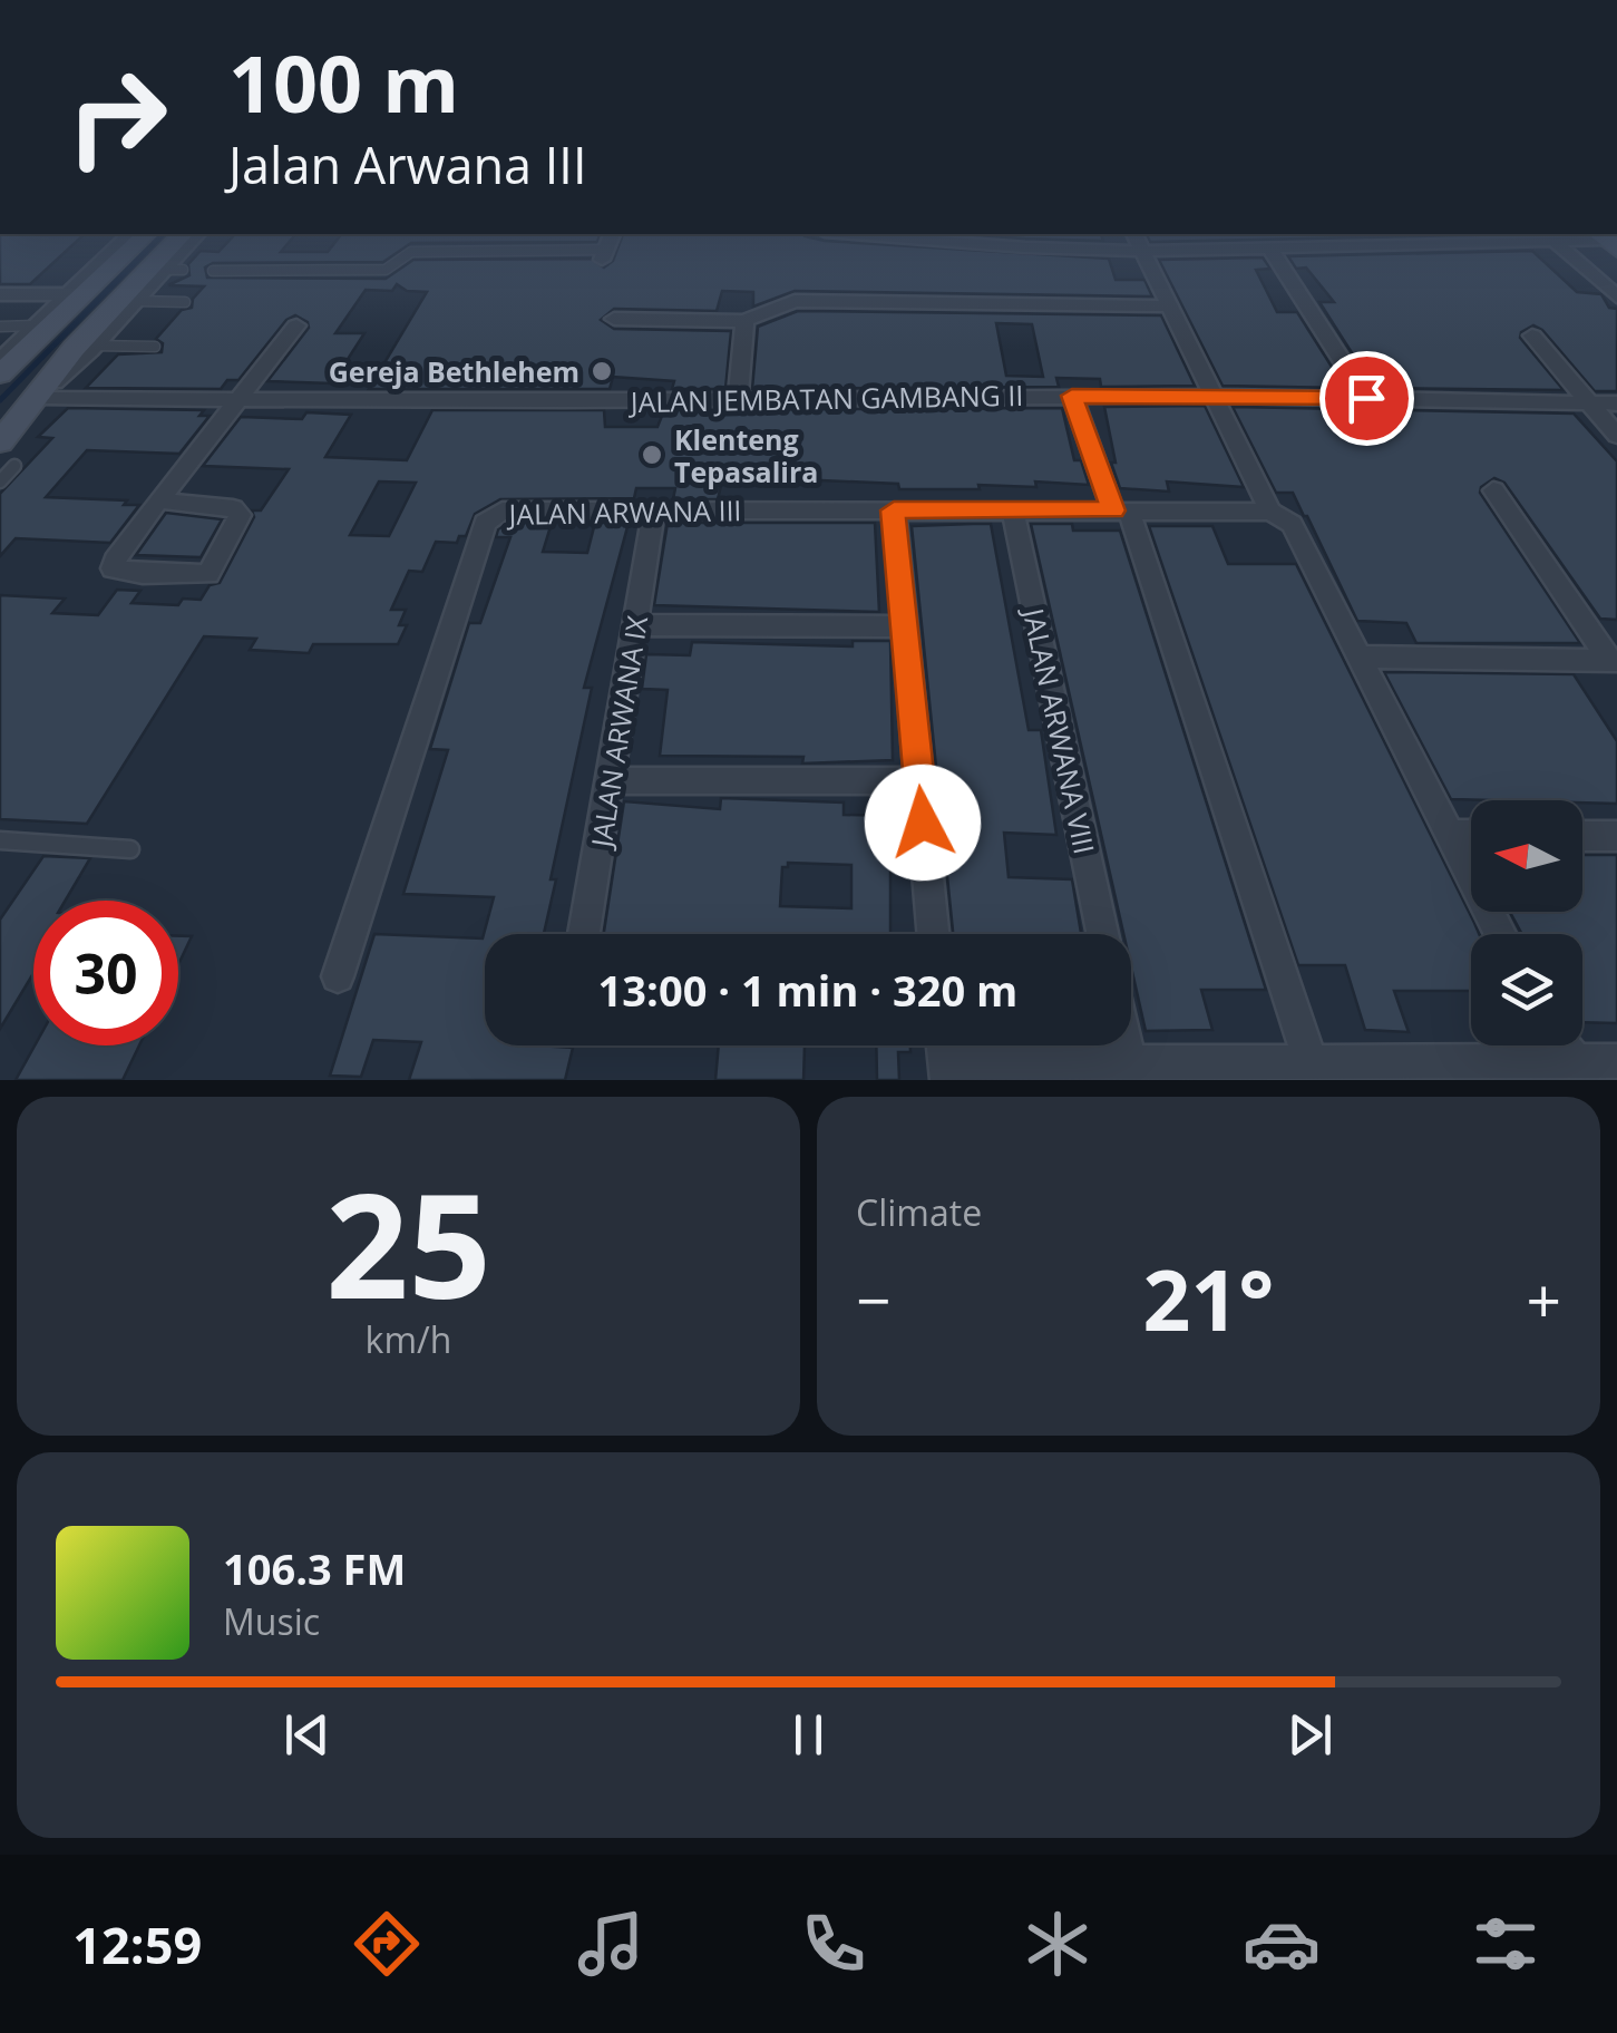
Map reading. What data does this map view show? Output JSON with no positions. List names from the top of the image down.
{
  "streets": {
    "street": [
      "JALAN JEMBATAN GAMBANG II",
      "JALAN ARWANA III",
      "JALAN ARWANA IX",
      "JALAN ARWANA VIII"
    ]
  },
  "crossings": [
    ["JALAN ARWANA III", "JALAN ARWANA IX"],
    ["JALAN ARWANA III", "JALAN ARWANA VIII"]
  ],
  "places": ["Gereja Bethlehem", "Klenteng Tepasalira"],
  "north": "left",
  "page": {
    "turn": ["100 m", "Jalan Arwana III"],
    "limit": "30",
    "trip": "13:00 · 1 min · 320 m",
    "tile": [
      ["25", "km/h"],
      "Climate"
    ],
    "heat": ["−", "21°", "+"],
    "song": ["106.3 FM", "Music"],
    "tabs": "12:59"
  }
}
